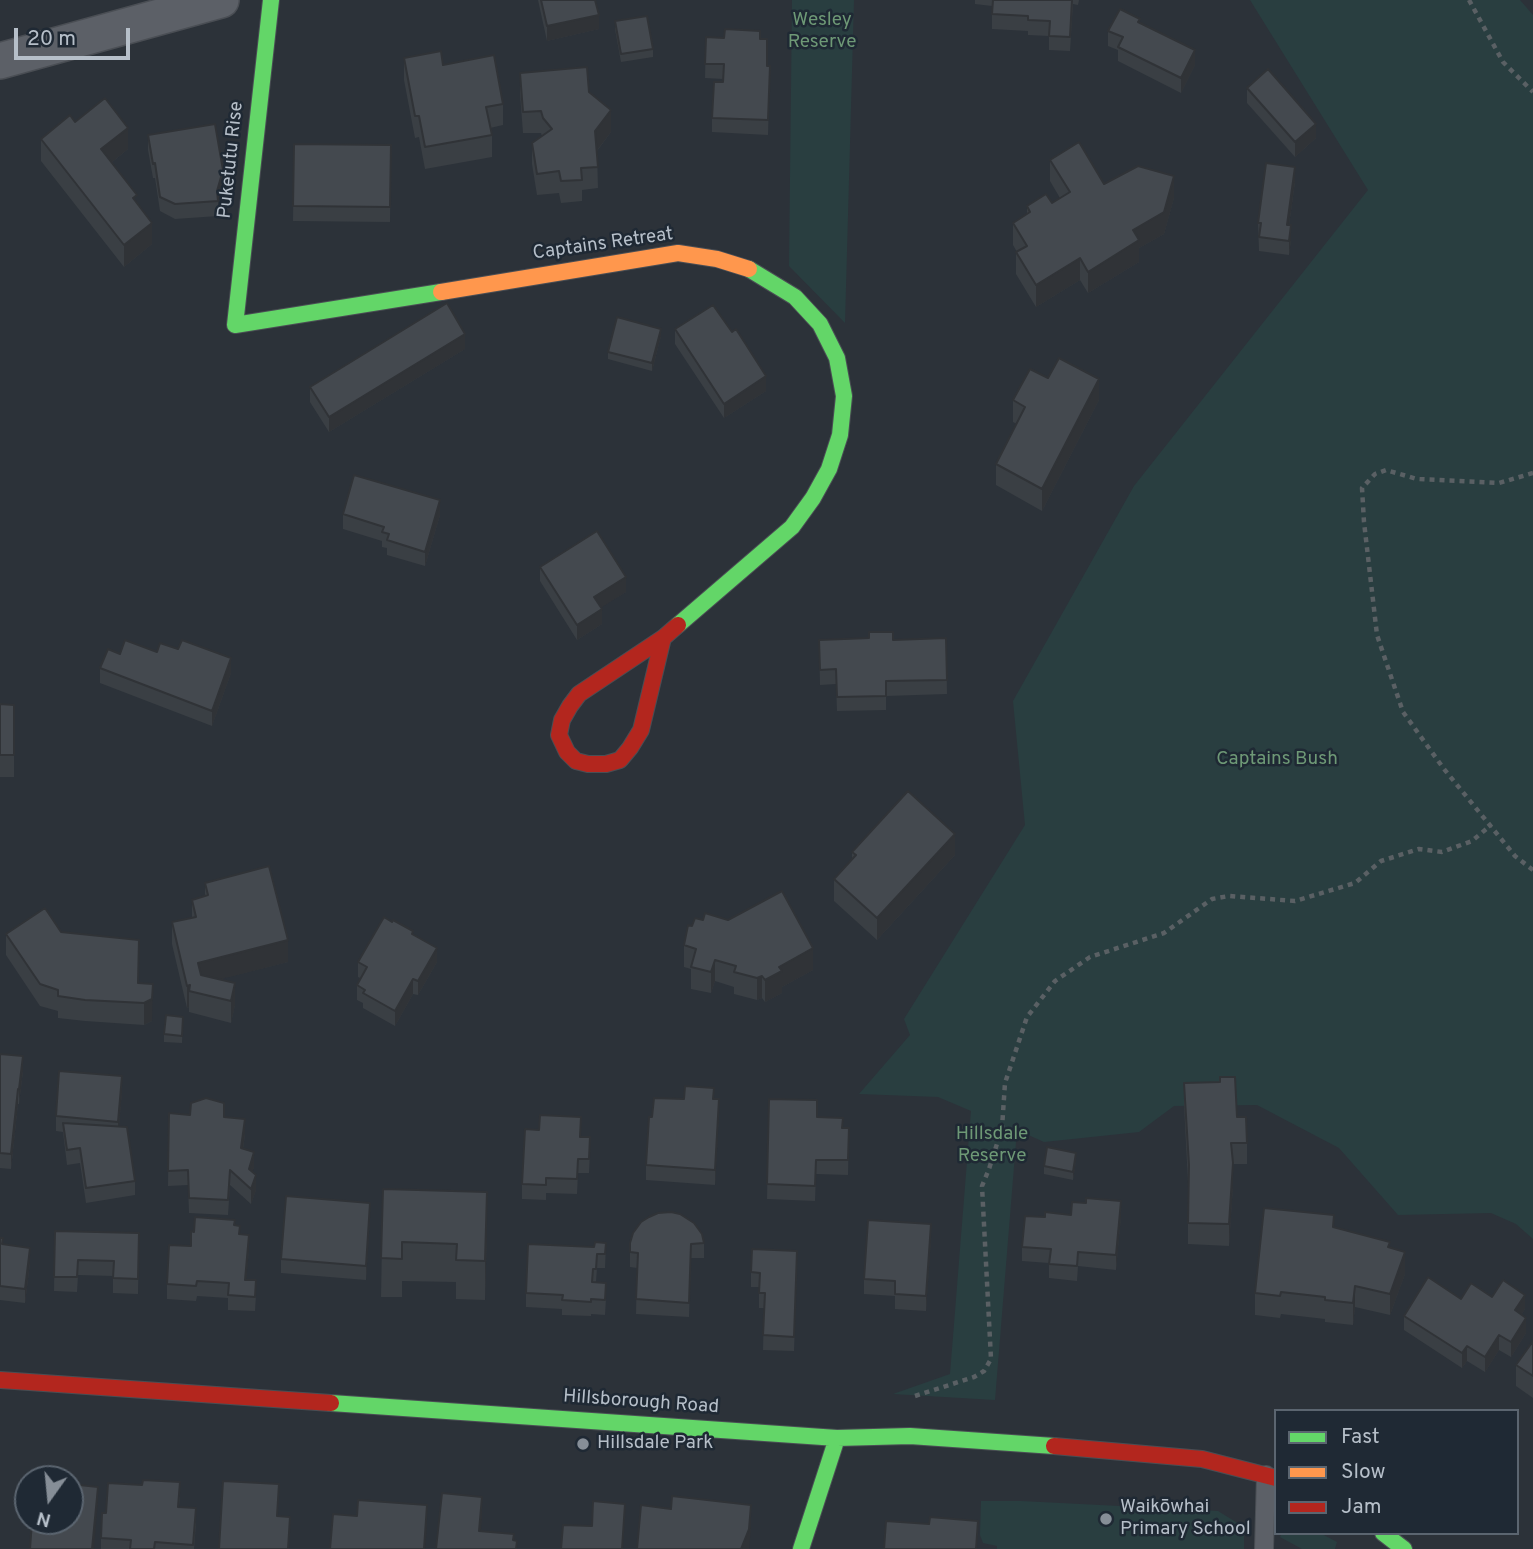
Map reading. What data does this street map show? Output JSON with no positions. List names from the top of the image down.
{
  "streets": {
    "street": ["Puketutu Rise", "Captains Retreat", "Hillsborough Road"]
  },
  "crossings": [
    ["Puketutu Rise", "Captains Retreat"]
  ],
  "parks": ["Wesley Reserve", "Captains Bush", "Hillsdale Reserve"],
  "places": ["Hillsdale Park", "Waikōwhai Primary School"],
  "legend": ["Fast", "Slow", "Jam"],
  "scale_bar": "20 m",
  "north": "bottom"
}
